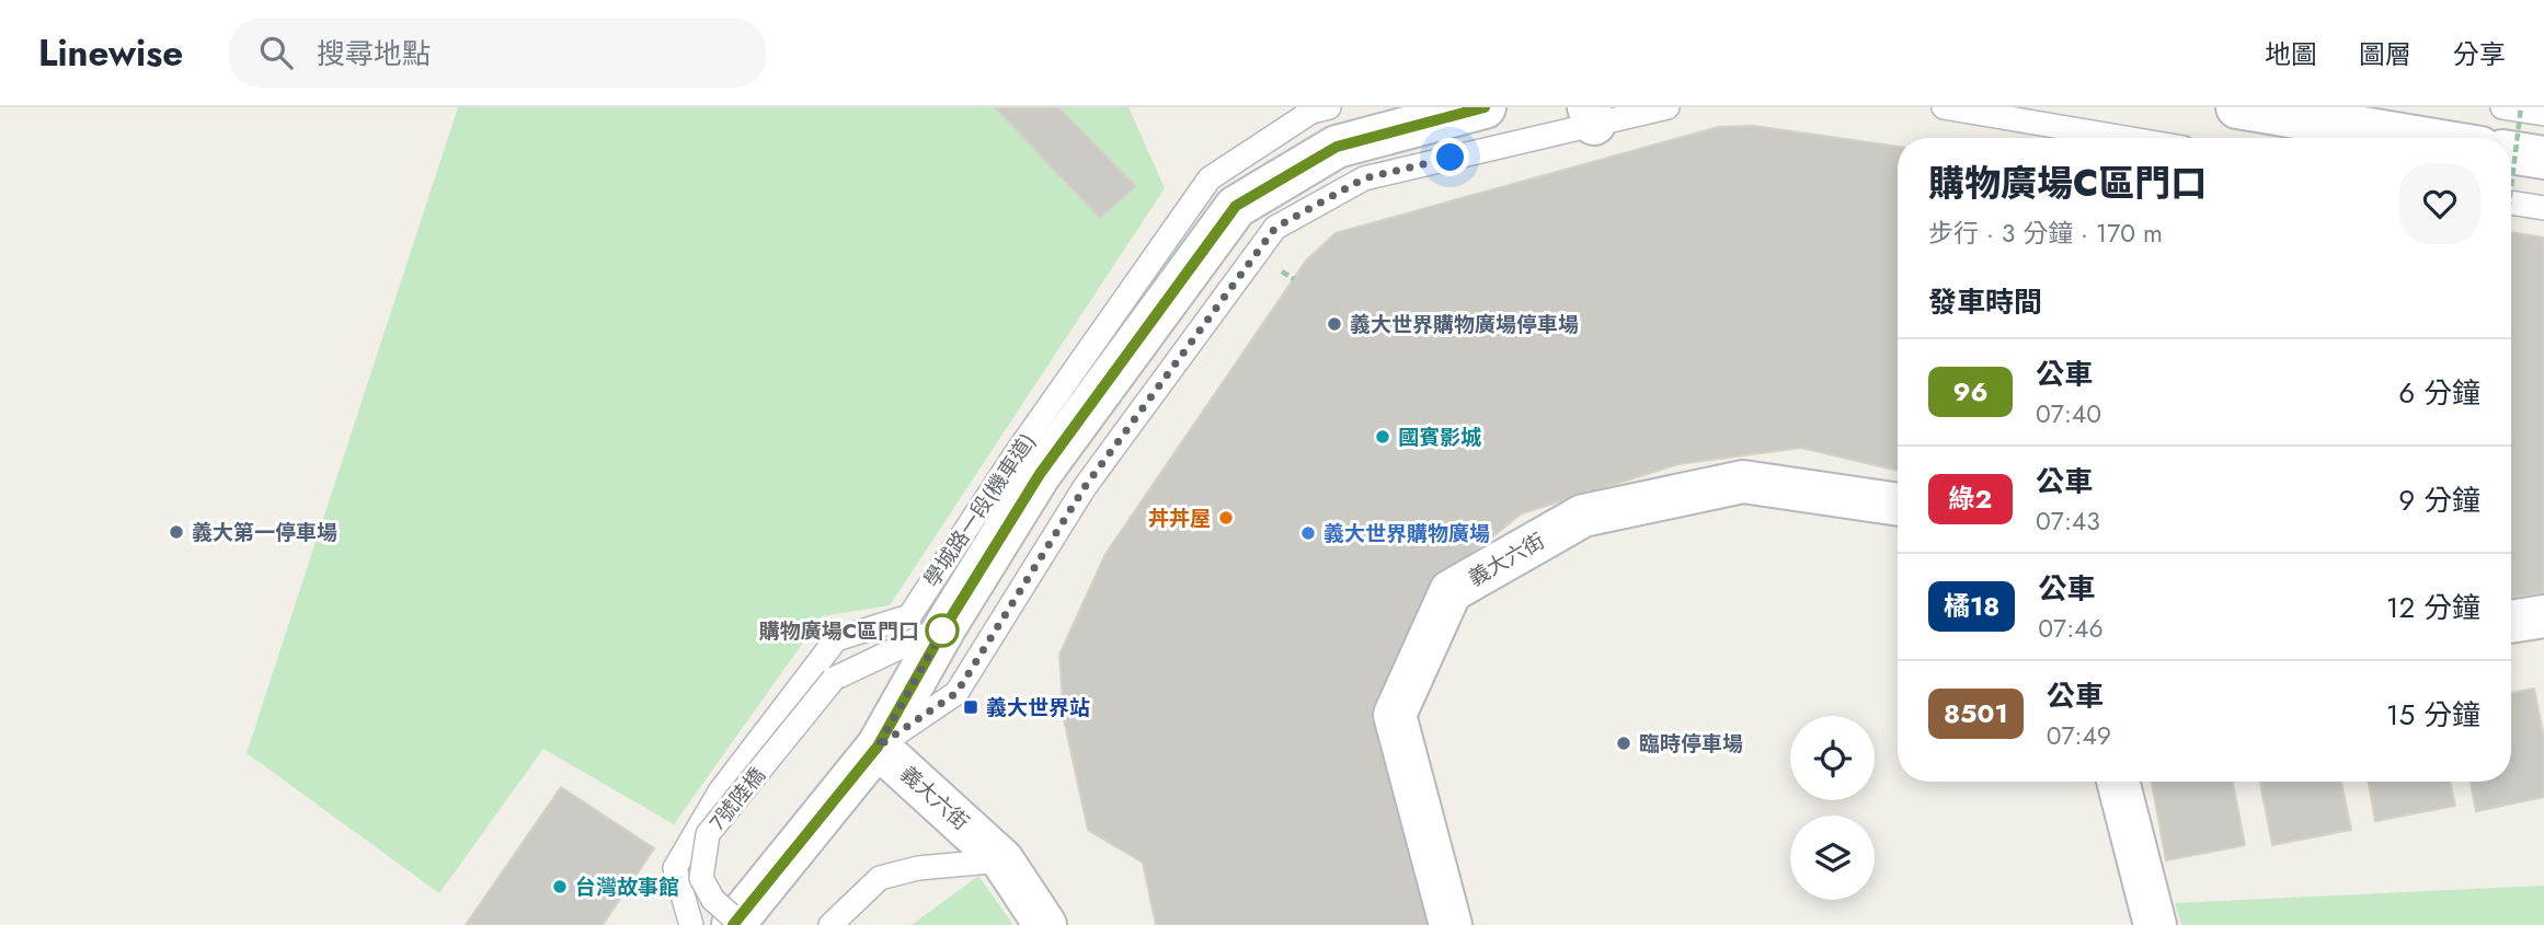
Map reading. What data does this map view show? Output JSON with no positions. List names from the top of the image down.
{
  "streets": {
    "main road": ["義大六街"],
    "lane": ["學城路一段(機車道)", "7號陸橋"]
  },
  "places": {
    "other": [
      "義大世界購物廣場停車場",
      "國賓影城",
      "丼丼屋",
      "義大第一停車場",
      "義大世界購物廣場",
      "購物廣場C區門口",
      "臨時停車場",
      "台灣故事館"
    ],
    "transit": ["義大世界站"]
  },
  "lines": ["bus line 96"],
  "page": {
    "header": "Linewise",
    "search": "搜尋地點",
    "nav": ["地圖", "圖層", "分享"],
    "heading": [
      ["購物廣場C區門口", "步行 · 3 分鐘 · 170 m"],
      "發車時間"
    ],
    "list": [
      {
        "mark": "96",
        "name": "公車",
        "note": "07:40",
        "value": "6 分鐘"
      },
      {
        "mark": "綠2",
        "name": "公車",
        "note": "07:43",
        "value": "9 分鐘"
      },
      {
        "mark": "橘18",
        "name": "公車",
        "note": "07:46",
        "value": "12 分鐘"
      },
      {
        "mark": "8501",
        "name": "公車",
        "note": "07:49",
        "value": "15 分鐘"
      }
    ]
  }
}
